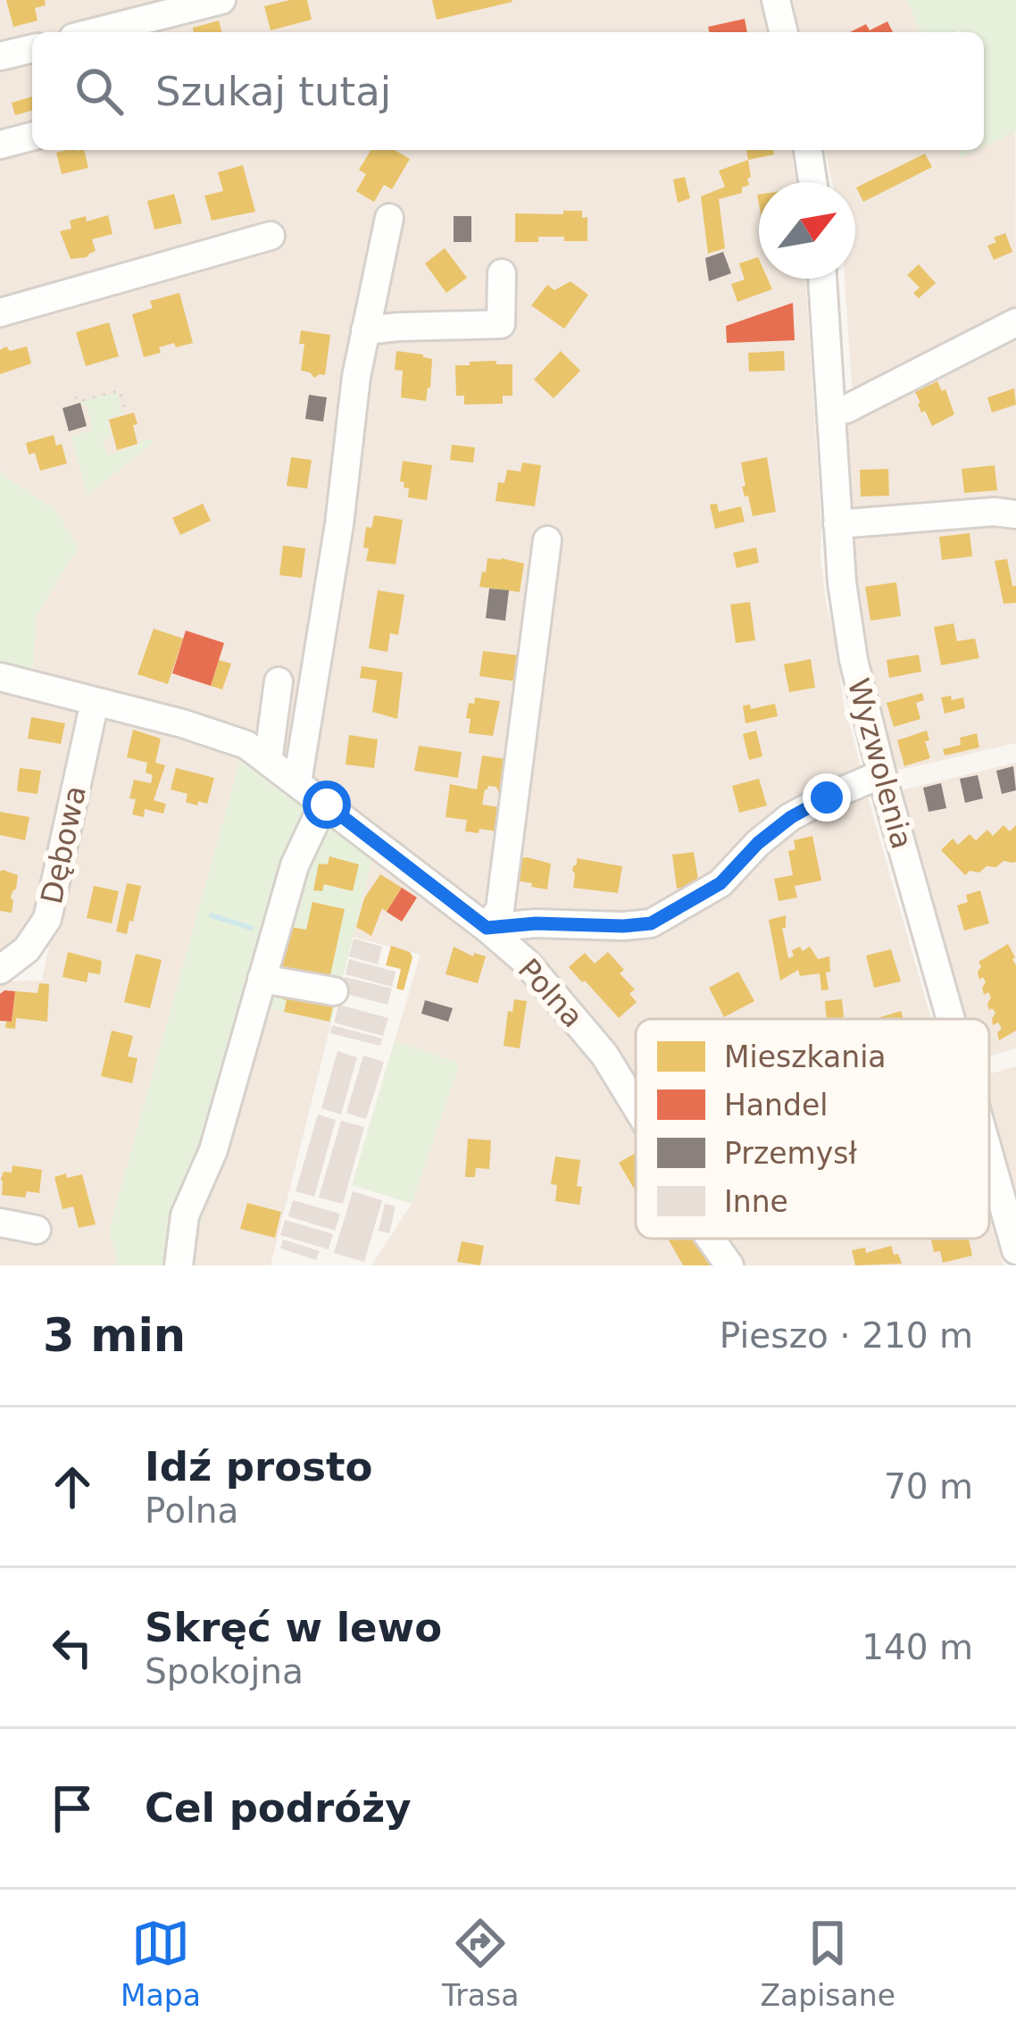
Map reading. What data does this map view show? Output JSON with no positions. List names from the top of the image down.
{
  "streets": {
    "street": ["Wyzwolenia", "Dębowa", "Polna"]
  },
  "crossings": [
    ["Dębowa", "Polna"]
  ],
  "legend": [
    "Mieszkania",
    "Handel",
    "Przemysł",
    "Inne"
  ],
  "north": "top right",
  "page": {
    "search": "Szukaj tutaj",
    "heading": ["3 min", "Pieszo · 210 m"],
    "list": [
      ["Idź prosto", "Polna", "70 m"],
      ["Skręć w lewo", "Spokojna", "140 m"],
      "Cel podróży"
    ],
    "nav": ["Mapa", "Trasa", "Zapisane"]
  }
}
